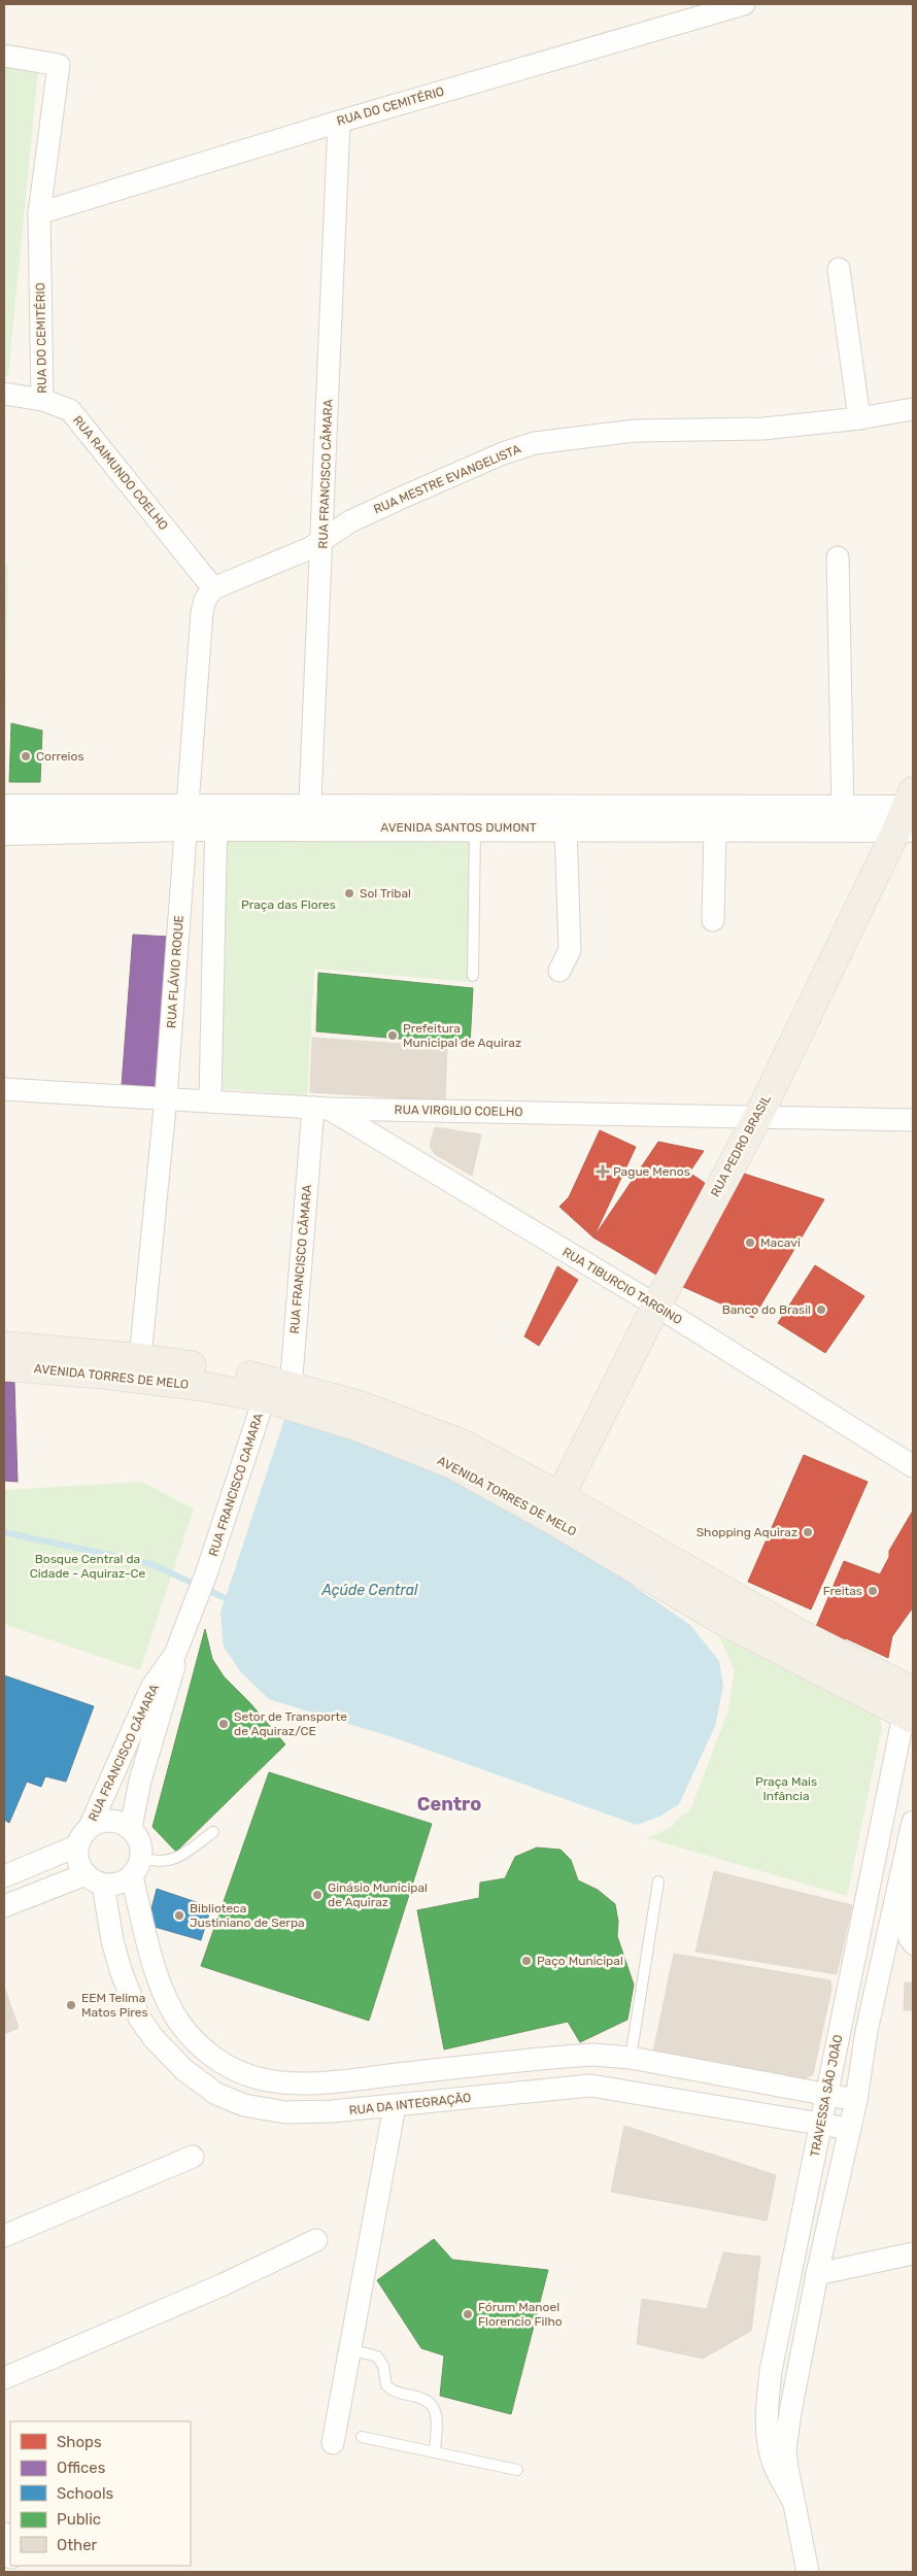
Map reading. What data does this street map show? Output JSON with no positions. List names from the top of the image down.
{
  "streets": {
    "main road": ["RUA PEDRO BRASIL", "AVENIDA TORRES DE MELO"],
    "street": [
      "RUA DO CEMITÉRIO",
      "RUA RAIMUNDO COELHO",
      "RUA FRANCISCO CÂMARA",
      "RUA MESTRE EVANGELISTA",
      "AVENIDA SANTOS DUMONT",
      "RUA FLÁVIO ROQUE",
      "RUA VIRGILIO COELHO",
      "RUA TIBURCIO TARGINO",
      "RUA FRANCISCO CAMARA",
      "TRAVESSA SÃO JOÃO",
      "RUA DA INTEGRAÇÃO"
    ]
  },
  "crossings": [
    ["RUA DO CEMITÉRIO", "RUA RAIMUNDO COELHO"],
    ["RUA DO CEMITÉRIO", "RUA FRANCISCO CÂMARA"],
    ["RUA RAIMUNDO COELHO", "RUA MESTRE EVANGELISTA"],
    ["RUA RAIMUNDO COELHO", "RUA FLÁVIO ROQUE"],
    ["RUA FRANCISCO CÂMARA", "RUA MESTRE EVANGELISTA"],
    ["RUA FRANCISCO CÂMARA", "AVENIDA SANTOS DUMONT"],
    ["RUA FRANCISCO CÂMARA", "RUA VIRGILIO COELHO"],
    ["RUA FRANCISCO CÂMARA", "RUA TIBURCIO TARGINO"],
    ["RUA FRANCISCO CÂMARA", "AVENIDA TORRES DE MELO"],
    ["RUA FRANCISCO CÂMARA", "RUA FRANCISCO CAMARA"],
    ["RUA FRANCISCO CÂMARA", "RUA DA INTEGRAÇÃO"],
    ["RUA MESTRE EVANGELISTA", "RUA FLÁVIO ROQUE"],
    ["AVENIDA SANTOS DUMONT", "RUA FLÁVIO ROQUE"],
    ["AVENIDA SANTOS DUMONT", "RUA PEDRO BRASIL"],
    ["RUA FLÁVIO ROQUE", "RUA VIRGILIO COELHO"],
    ["RUA FLÁVIO ROQUE", "AVENIDA TORRES DE MELO"],
    ["RUA VIRGILIO COELHO", "RUA PEDRO BRASIL"],
    ["RUA VIRGILIO COELHO", "RUA TIBURCIO TARGINO"],
    ["RUA PEDRO BRASIL", "RUA TIBURCIO TARGINO"],
    ["RUA PEDRO BRASIL", "AVENIDA TORRES DE MELO"],
    ["AVENIDA TORRES DE MELO", "RUA FRANCISCO CAMARA"],
    ["AVENIDA TORRES DE MELO", "TRAVESSA SÃO JOÃO"],
    ["TRAVESSA SÃO JOÃO", "RUA DA INTEGRAÇÃO"]
  ],
  "districts": ["Centro"],
  "water": ["Açúde Central"],
  "parks": ["Praça das Flores", "Bosque Central da Cidade - Aquiraz-Ce", "Praça Mais Infância"],
  "places": {
    "other": [
      "Correios",
      "Sol Tribal",
      "Prefeitura Municipal de Aquiraz",
      "Macavi",
      "Banco do Brasil",
      "Shopping Aquiraz",
      "Freitas",
      "Setor de Transporte de Aquiraz/CE",
      "Ginásio Municipal de Aquiraz",
      "Biblioteca Justiniano de Serpa",
      "Paço Municipal",
      "EEM Telima Matos Pires",
      "Fórum Manoel Florencio Filho"
    ],
    "health": ["Pague Menos"]
  },
  "legend": [
    "Shops",
    "Offices",
    "Schools",
    "Public",
    "Other"
  ]
}
